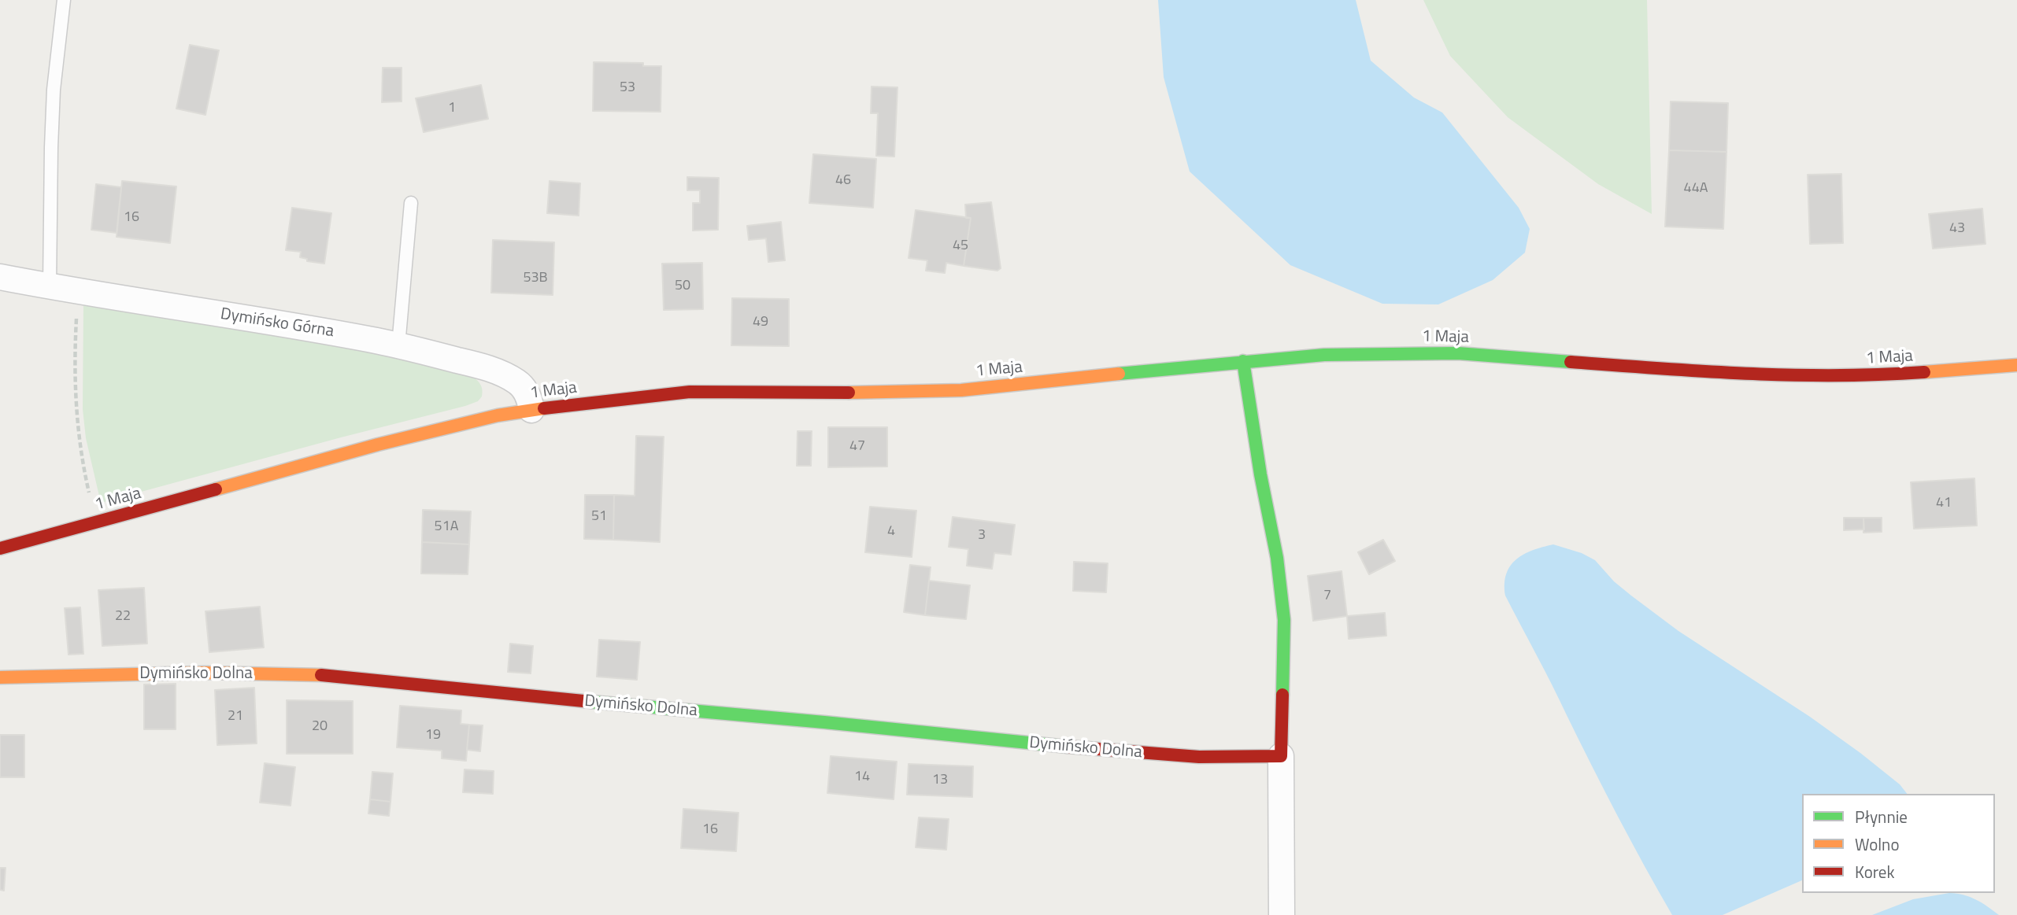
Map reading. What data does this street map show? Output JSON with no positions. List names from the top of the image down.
{
  "streets": {
    "street": ["Dymińsko Górna", "1 Maja", "Dymińsko Dolna"]
  },
  "crossings": [
    ["Dymińsko Górna", "1 Maja"]
  ],
  "house_numbers": [
    "53",
    "1",
    "46",
    "44A",
    "16",
    "43",
    "45",
    "53B",
    "50",
    "49",
    "47",
    "41",
    "51",
    "51A",
    "4",
    "3",
    "7",
    "22",
    "21",
    "20",
    "19",
    "14",
    "13",
    "16"
  ],
  "legend": ["Płynnie", "Wolno", "Korek"]
}
